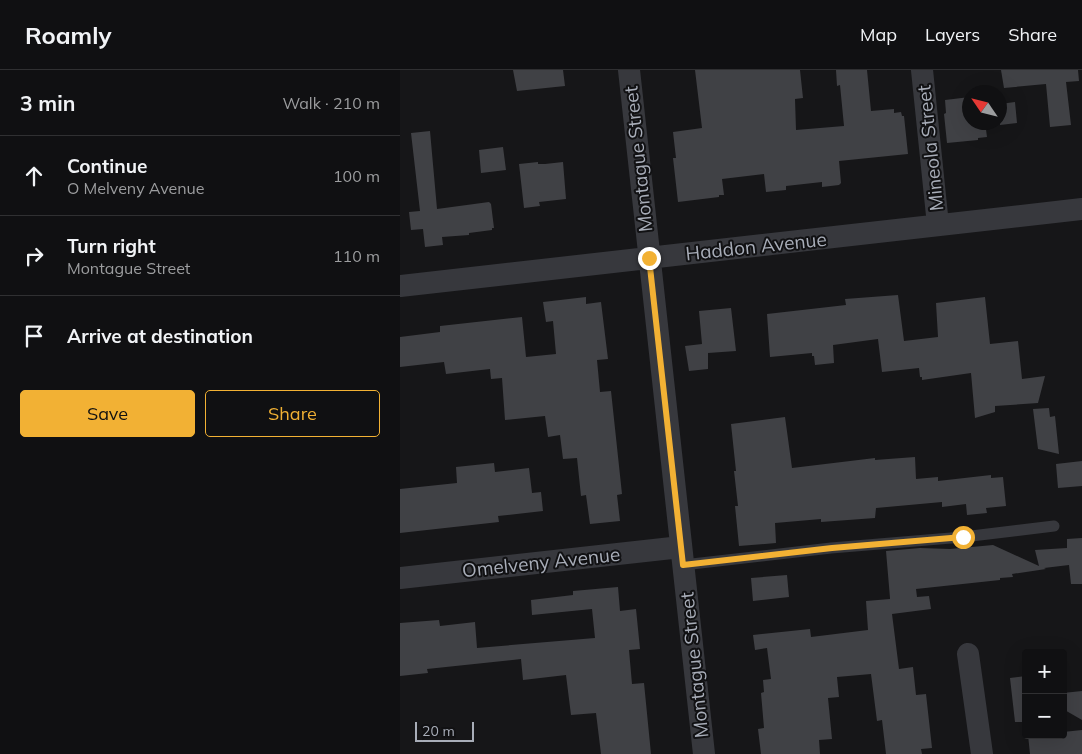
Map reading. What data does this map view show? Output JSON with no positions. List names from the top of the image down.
{
  "streets": {
    "street": [
      "Mineola Street",
      "Montague Street",
      "Haddon Avenue",
      "Omelveny Avenue"
    ]
  },
  "crossings": [
    ["Mineola Street", "Haddon Avenue"],
    ["Montague Street", "Haddon Avenue"],
    ["Montague Street", "Omelveny Avenue"]
  ],
  "scale_bar": "20 m",
  "north": "top left",
  "page": {
    "header": "Roamly",
    "nav": ["Map", "Layers", "Share"],
    "heading": ["3 min", "Walk · 210 m"],
    "list": [
      ["Continue", "O Melveny Avenue", "100 m"],
      ["Turn right", "Montague Street", "110 m"],
      "Arrive at destination"
    ],
    "buttons": ["Save", "Share"],
    "map_buttons": ["+", "−"],
    "scale": "20 m"
  }
}
